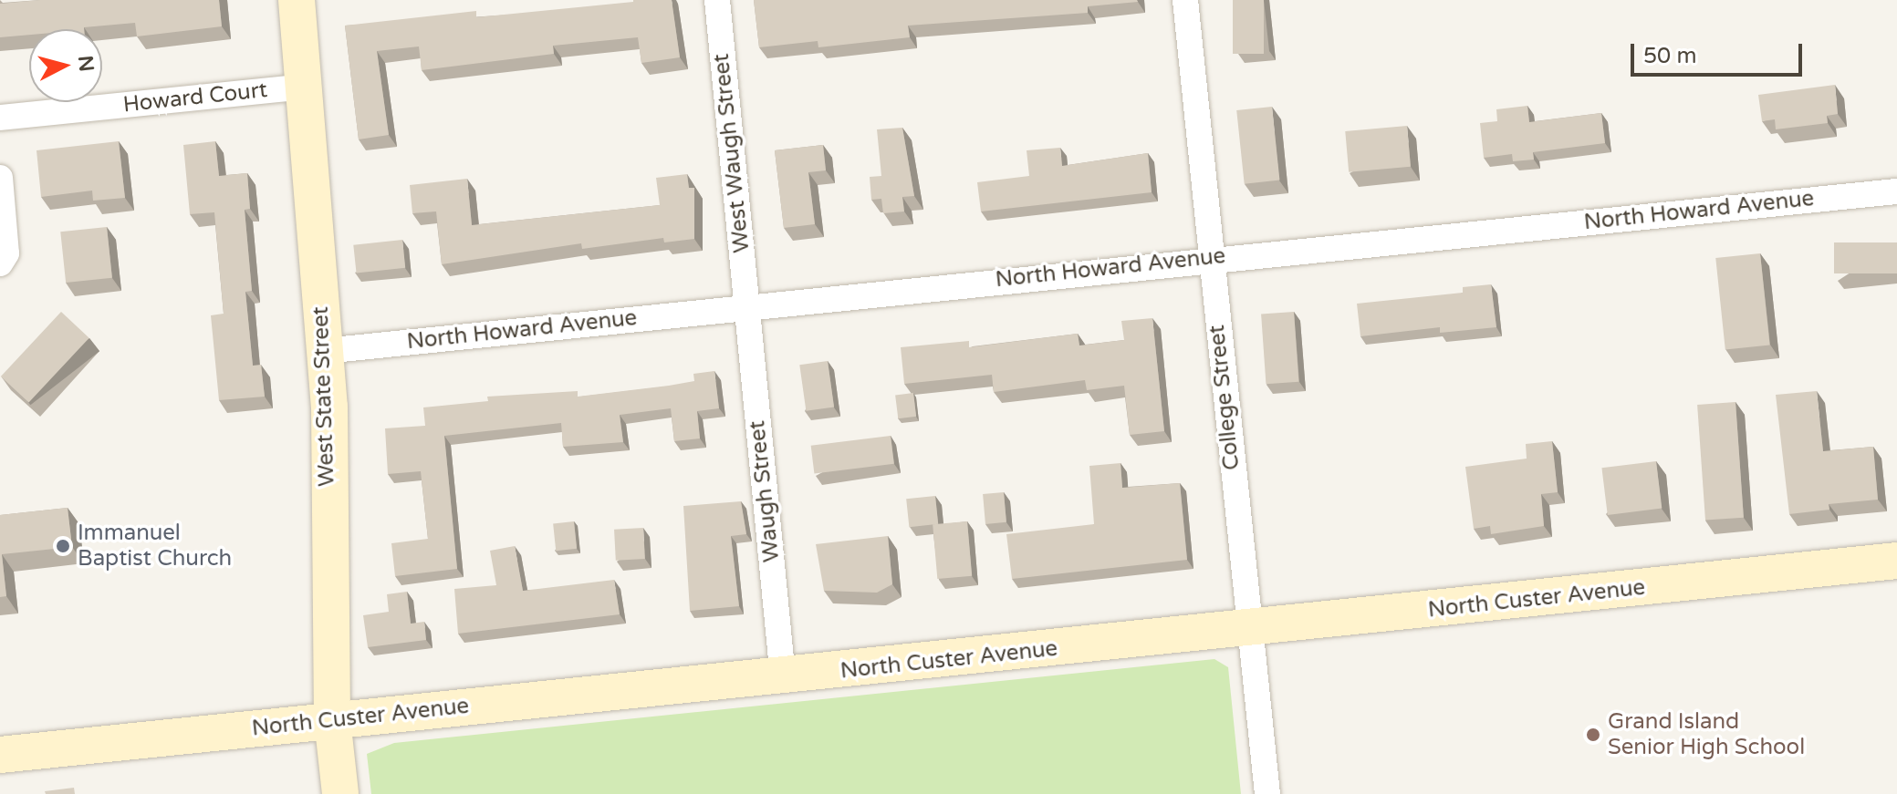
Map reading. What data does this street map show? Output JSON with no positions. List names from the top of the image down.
{
  "streets": {
    "street": [
      "Howard Court",
      "West Waugh Street",
      "North Howard Avenue",
      "West State Street",
      "College Street",
      "Waugh Street",
      "North Custer Avenue"
    ]
  },
  "crossings": [
    ["Howard Court", "West State Street"],
    ["West Waugh Street", "North Howard Avenue"],
    ["West Waugh Street", "Waugh Street"],
    ["North Howard Avenue", "West State Street"],
    ["North Howard Avenue", "College Street"],
    ["North Howard Avenue", "Waugh Street"],
    ["West State Street", "North Custer Avenue"],
    ["College Street", "North Custer Avenue"],
    ["Waugh Street", "North Custer Avenue"]
  ],
  "places": ["Immanuel Baptist Church", "Grand Island Senior High School"],
  "scale_bar": "50 m",
  "north": "right"
}
